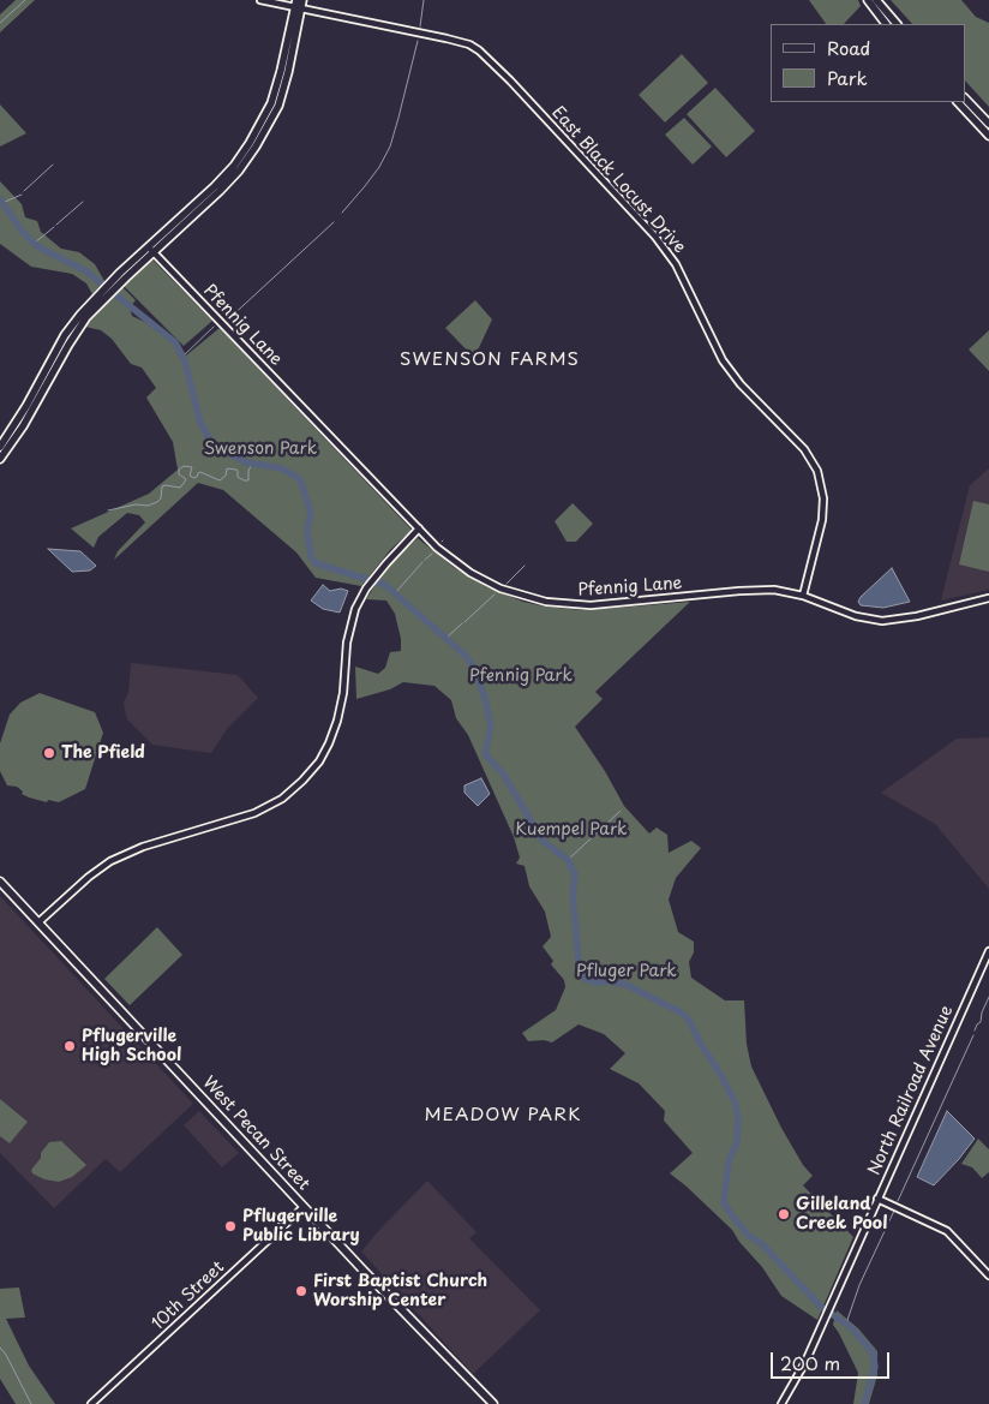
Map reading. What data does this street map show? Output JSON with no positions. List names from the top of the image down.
{
  "streets": {
    "main road": ["West Pecan Street"],
    "street": [
      "East Black Locust Drive",
      "Pfennig Lane",
      "North Railroad Avenue",
      "10th Street"
    ]
  },
  "crossings": [
    ["East Black Locust Drive", "Pfennig Lane"],
    ["West Pecan Street", "10th Street"]
  ],
  "districts": ["SWENSON FARMS", "MEADOW PARK"],
  "parks": [
    "Swenson Park",
    "Pfennig Park",
    "Kuempel Park",
    "Pfluger Park"
  ],
  "places": [
    "The Pfield",
    "Pflugerville High School",
    "Gilleland Creek Pool",
    "Pflugerville Public Library",
    "First Baptist Church Worship Center"
  ],
  "legend": ["Road", "Park"],
  "scale_bar": "200 m"
}
